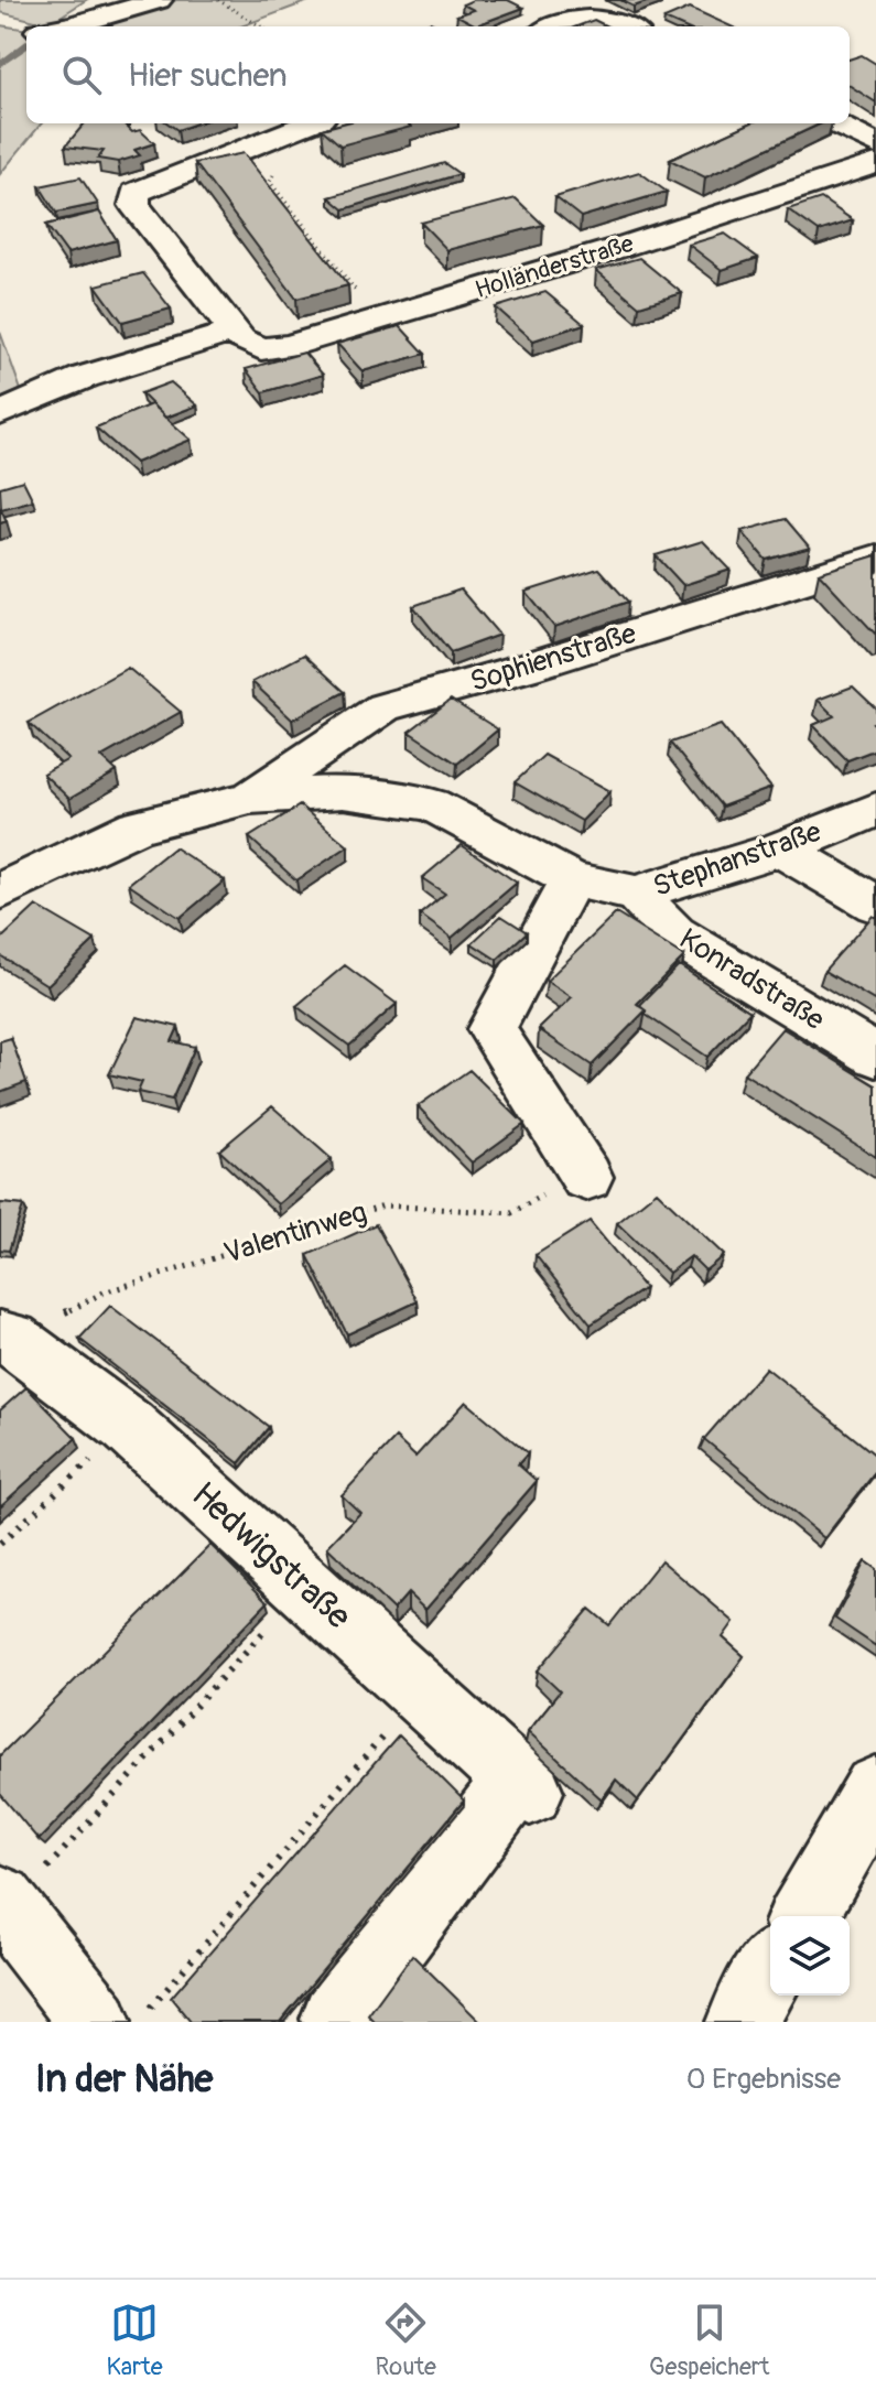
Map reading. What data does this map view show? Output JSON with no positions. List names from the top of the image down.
{
  "streets": {
    "street": [
      "Holländerstraße",
      "Sophienstraße",
      "Stephanstraße",
      "Konradstraße",
      "Hedwigstraße"
    ],
    "path": ["Valentinweg"]
  },
  "crossings": [
    ["Sophienstraße", "Stephanstraße"],
    ["Stephanstraße", "Konradstraße"],
    ["Valentinweg", "Hedwigstraße"]
  ],
  "page": {
    "search": "Hier suchen",
    "heading": ["In der Nähe", "0 Ergebnisse"],
    "nav": ["Karte", "Route", "Gespeichert"]
  }
}
